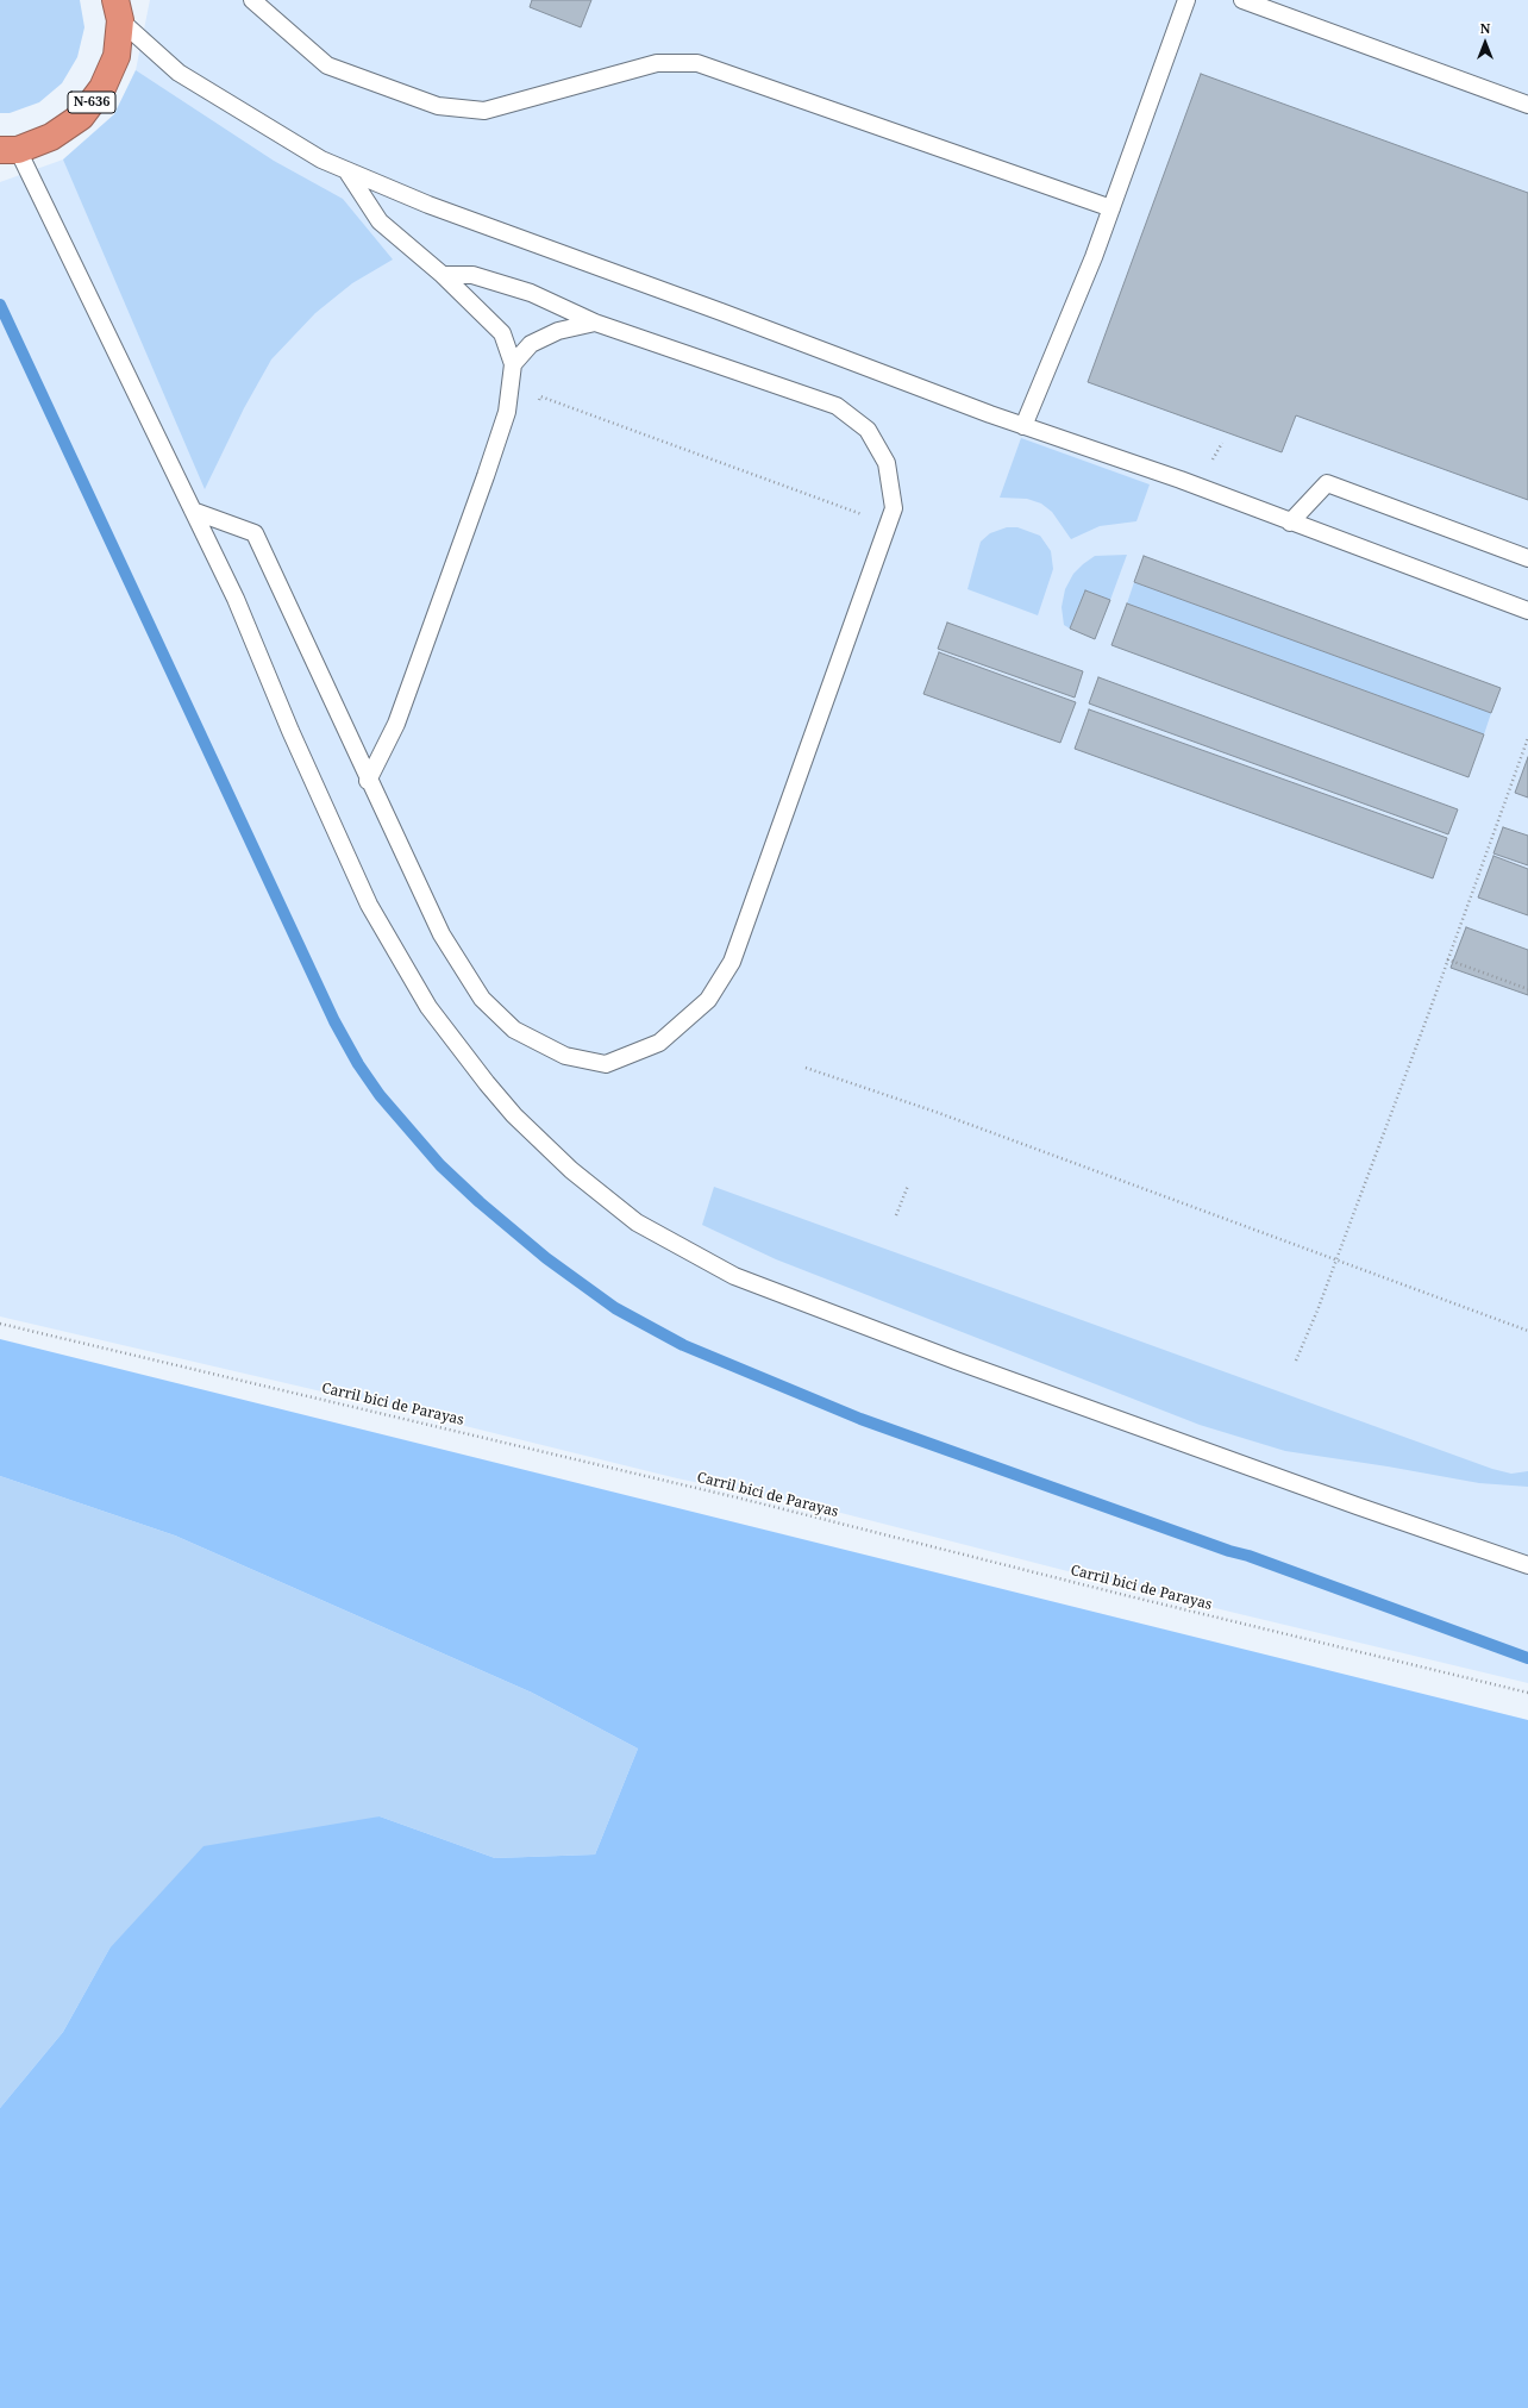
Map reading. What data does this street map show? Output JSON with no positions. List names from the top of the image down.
{
  "streets": {
    "highway": ["N-636"],
    "path": ["Carril bici de Parayas"]
  },
  "north": "top"
}
